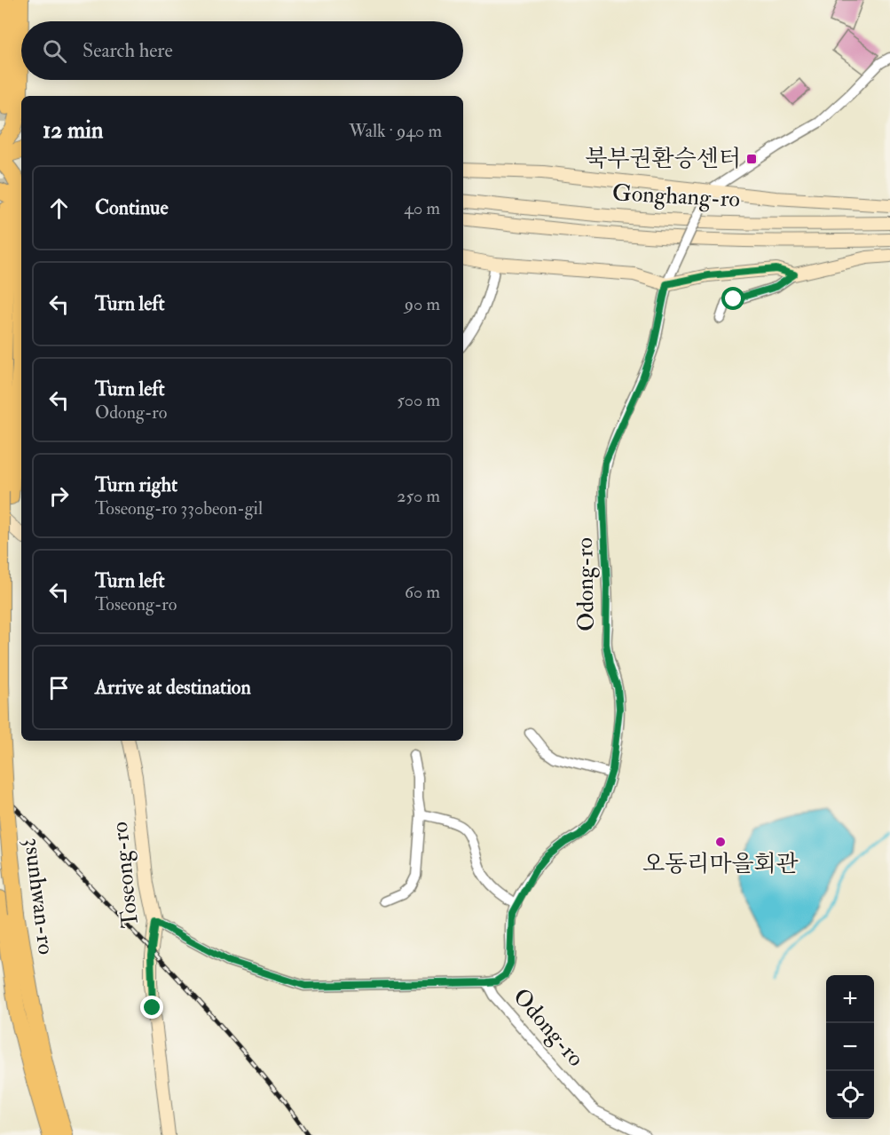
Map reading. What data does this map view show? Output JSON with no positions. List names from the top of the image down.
{
  "streets": {
    "highway": ["3sunhwan-ro"],
    "main road": ["Gonghang-ro", "Toseong-ro"],
    "street": ["Odong-ro"]
  },
  "places": {
    "transit": ["북부권환승센터"],
    "other": ["오동리마을회관"]
  },
  "page": {
    "search": "Search here",
    "heading": ["12 min", "Walk · 940 m"],
    "list": [
      ["Continue", "40 m"],
      ["Turn left", "90 m"],
      ["Turn left", "Odong-ro", "500 m"],
      ["Turn right", "Toseong-ro 330beon-gil", "250 m"],
      ["Turn left", "Toseong-ro", "60 m"],
      "Arrive at destination"
    ],
    "map_buttons": ["+", "−"]
  }
}
